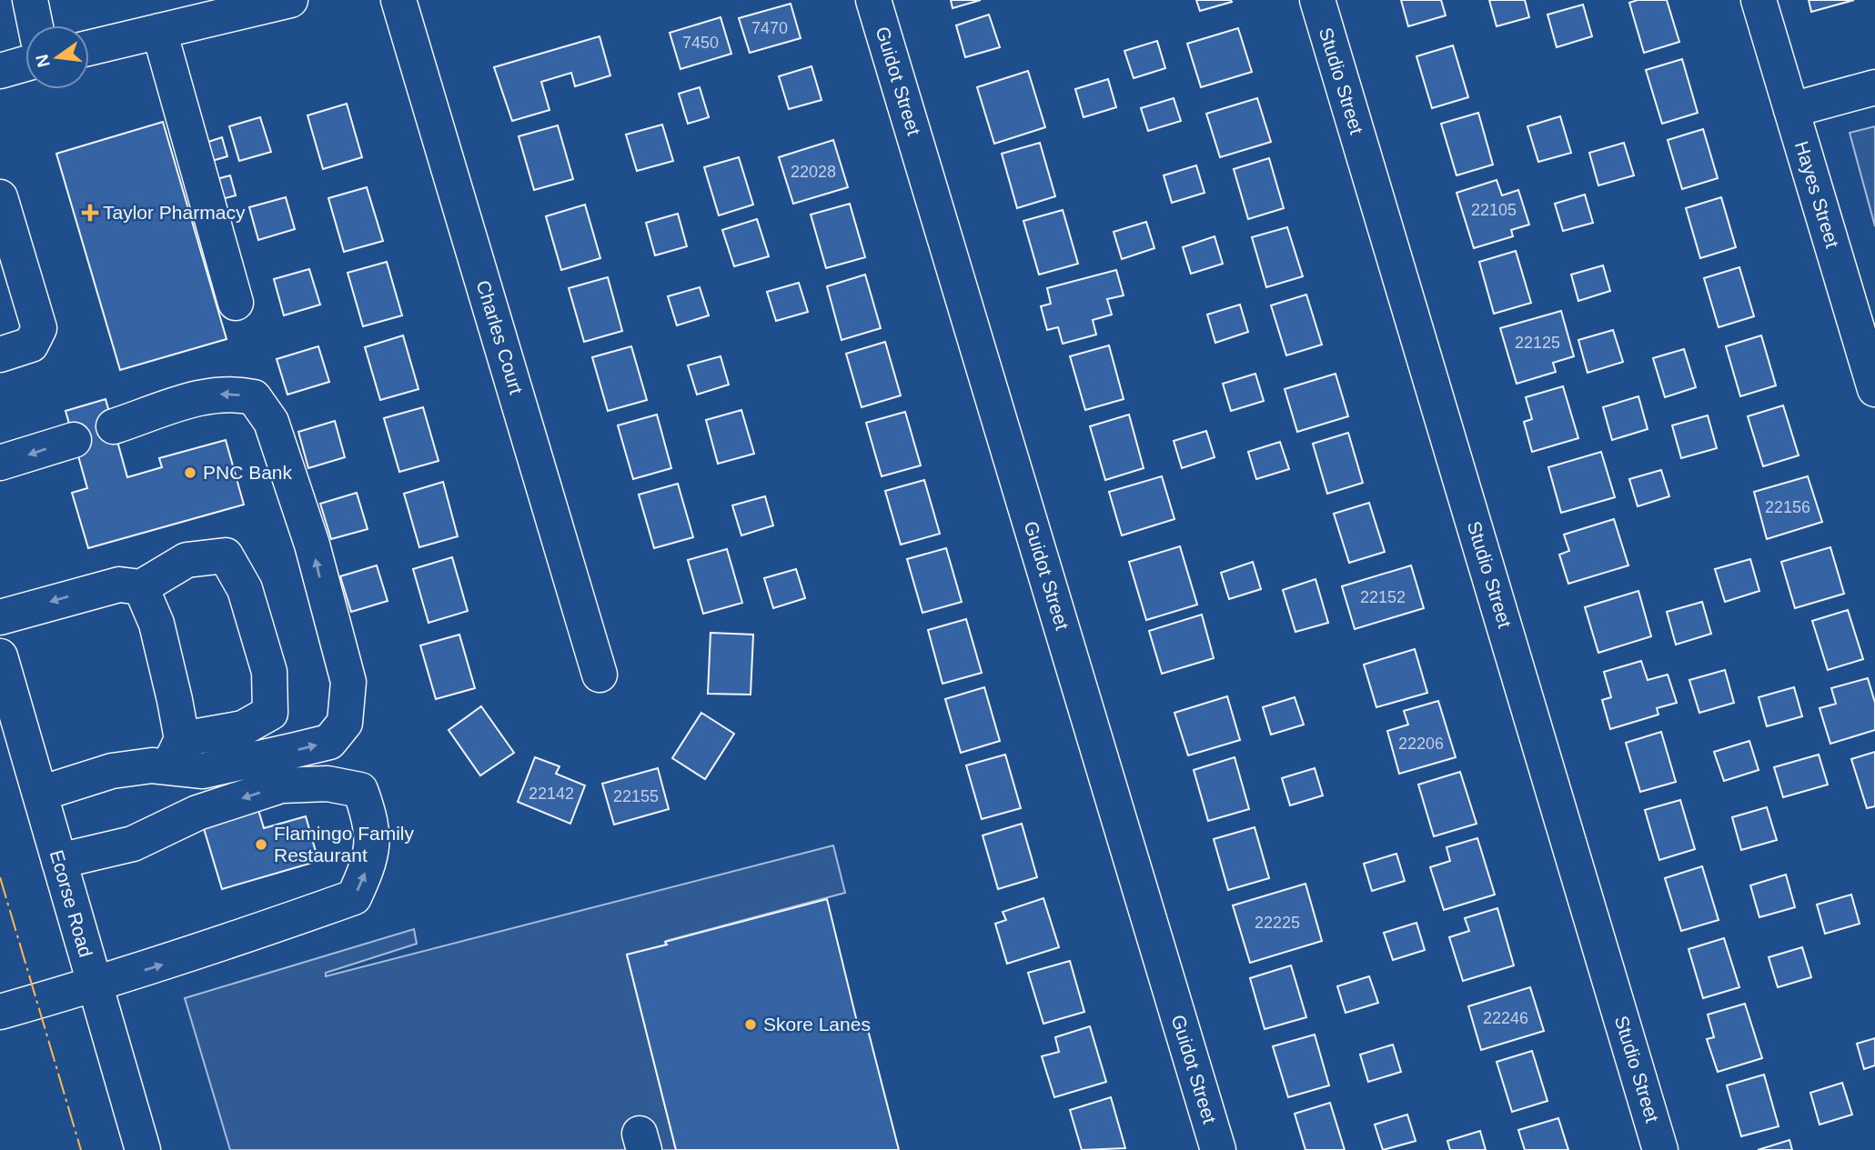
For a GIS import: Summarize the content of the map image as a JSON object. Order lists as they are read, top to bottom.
{
  "streets": {
    "street": [
      "Guidot Street",
      "Studio Street",
      "Hayes Street",
      "Charles Court",
      "Ecorse Road"
    ]
  },
  "places": {
    "health": ["Taylor Pharmacy"],
    "other": ["PNC Bank", "Flamingo Family Restaurant", "Skore Lanes"]
  },
  "house_numbers": [
    "7470",
    "7450",
    "22028",
    "22105",
    "22125",
    "22156",
    "22152",
    "22206",
    "22142",
    "22155",
    "22225",
    "22246"
  ],
  "north": "left"
}
